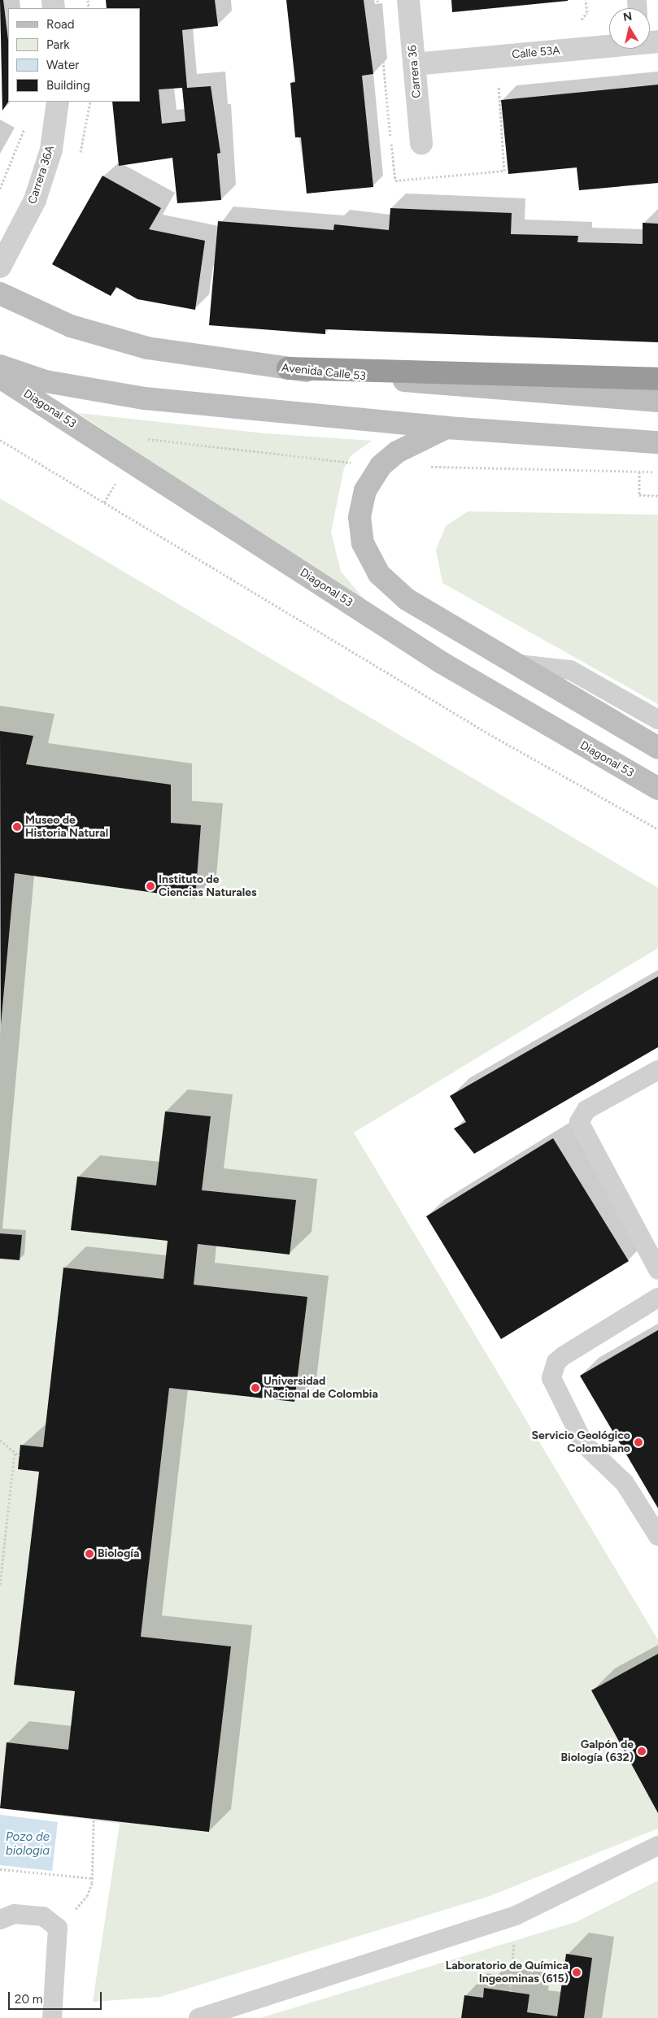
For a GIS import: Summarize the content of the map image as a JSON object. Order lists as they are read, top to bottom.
{
  "streets": {
    "main road": ["Avenida Calle 53", "Diagonal 53"],
    "street": ["Calle 53A", "Carrera 36", "Carrera 36A"]
  },
  "crossings": [
    ["Calle 53A", "Carrera 36"]
  ],
  "water": ["Pozo de biologia"],
  "places": [
    "Museo de Historia Natural",
    "Instituto de Ciencias Naturales",
    "Universidad Nacional de Colombia",
    "Servicio Geológico Colombiano",
    "Biología",
    "Galpón de Biología (632)",
    "Laboratorio de Química Ingeominas (615)"
  ],
  "legend": [
    "Road",
    "Park",
    "Water",
    "Building"
  ],
  "scale_bar": "20 m",
  "north": "top"
}
